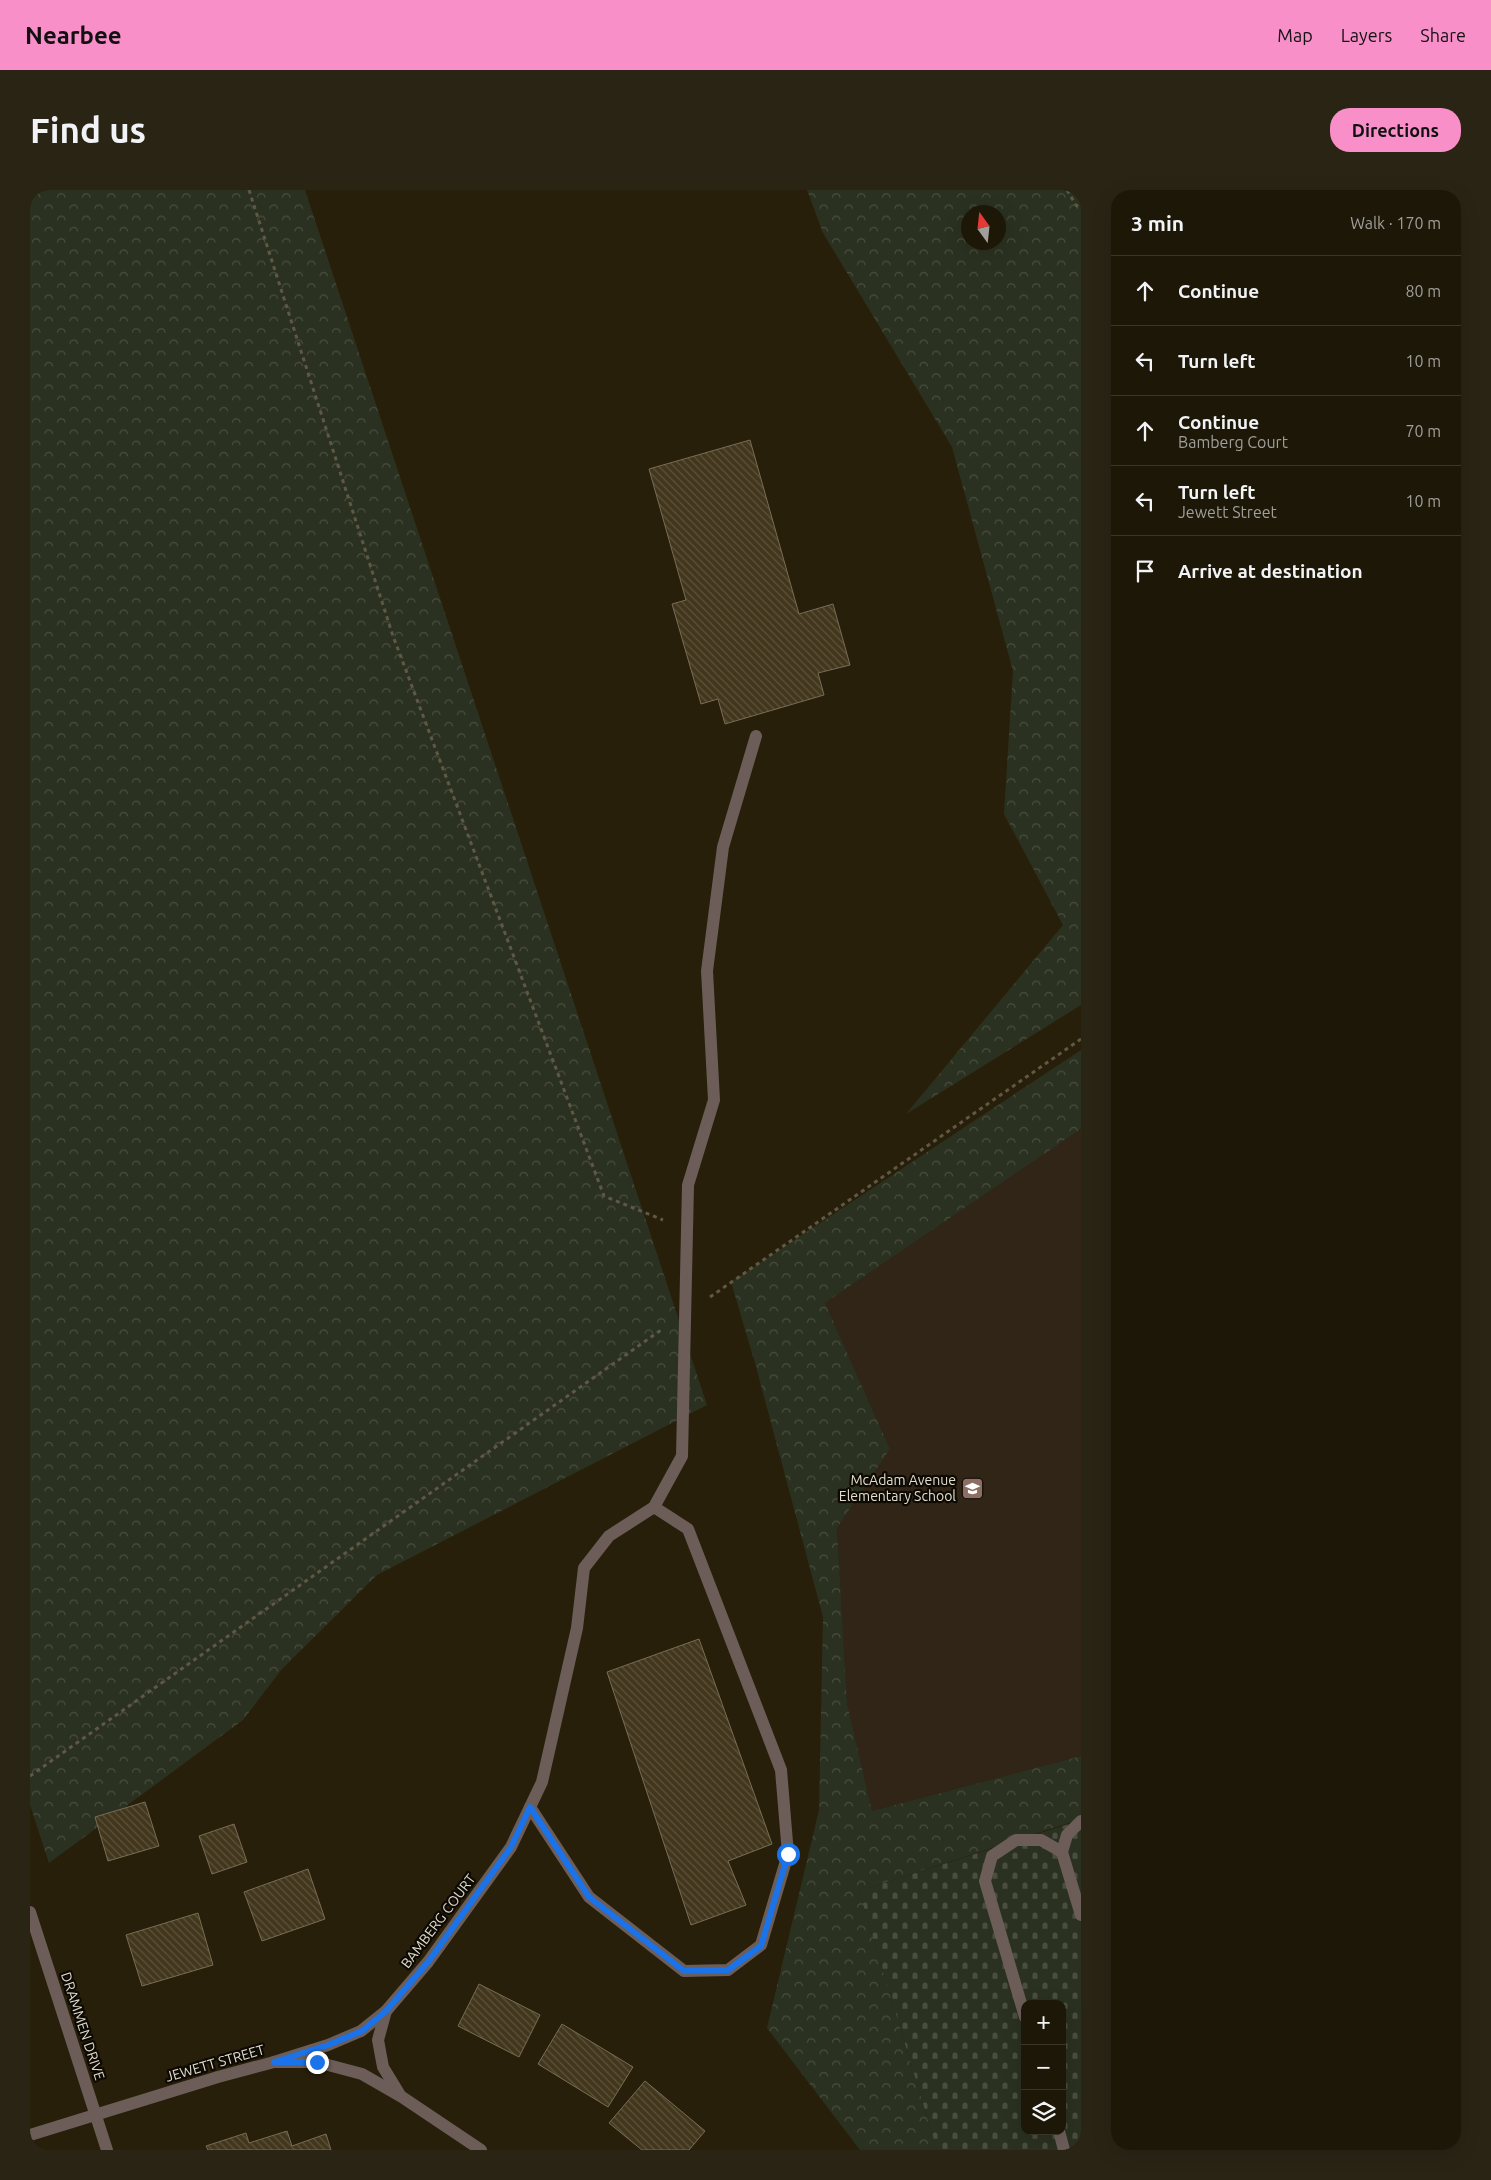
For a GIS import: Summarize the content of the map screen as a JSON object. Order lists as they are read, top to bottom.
{
  "streets": {
    "street": ["BAMBERG COURT", "DRAMMEN DRIVE", "JEWETT STREET"]
  },
  "crossings": [
    ["BAMBERG COURT", "JEWETT STREET"],
    ["DRAMMEN DRIVE", "JEWETT STREET"]
  ],
  "places": {
    "school or university": ["McAdam Avenue Elementary School"]
  },
  "north": "top",
  "page": {
    "header": "Nearbee",
    "nav": ["Map", "Layers", "Share"],
    "buttons": "Directions",
    "title": "Find us",
    "heading": ["3 min", "Walk · 170 m"],
    "list": [
      ["Continue", "80 m"],
      ["Turn left", "10 m"],
      ["Continue", "Bamberg Court", "70 m"],
      ["Turn left", "Jewett Street", "10 m"],
      "Arrive at destination"
    ],
    "map_buttons": ["+", "−"]
  }
}
